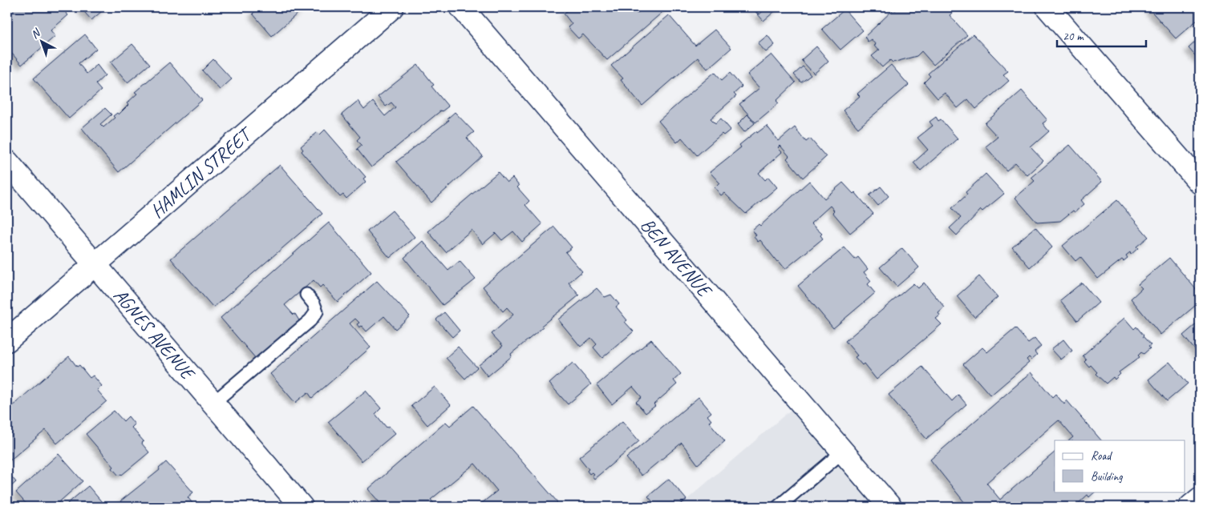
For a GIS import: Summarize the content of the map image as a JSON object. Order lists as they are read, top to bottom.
{
  "streets": {
    "street": ["HAMLIN STREET", "BEN AVENUE", "AGNES AVENUE"]
  },
  "crossings": [
    ["HAMLIN STREET", "AGNES AVENUE"]
  ],
  "legend": ["Road", "Building"],
  "scale_bar": "20 m",
  "north": "top left"
}
